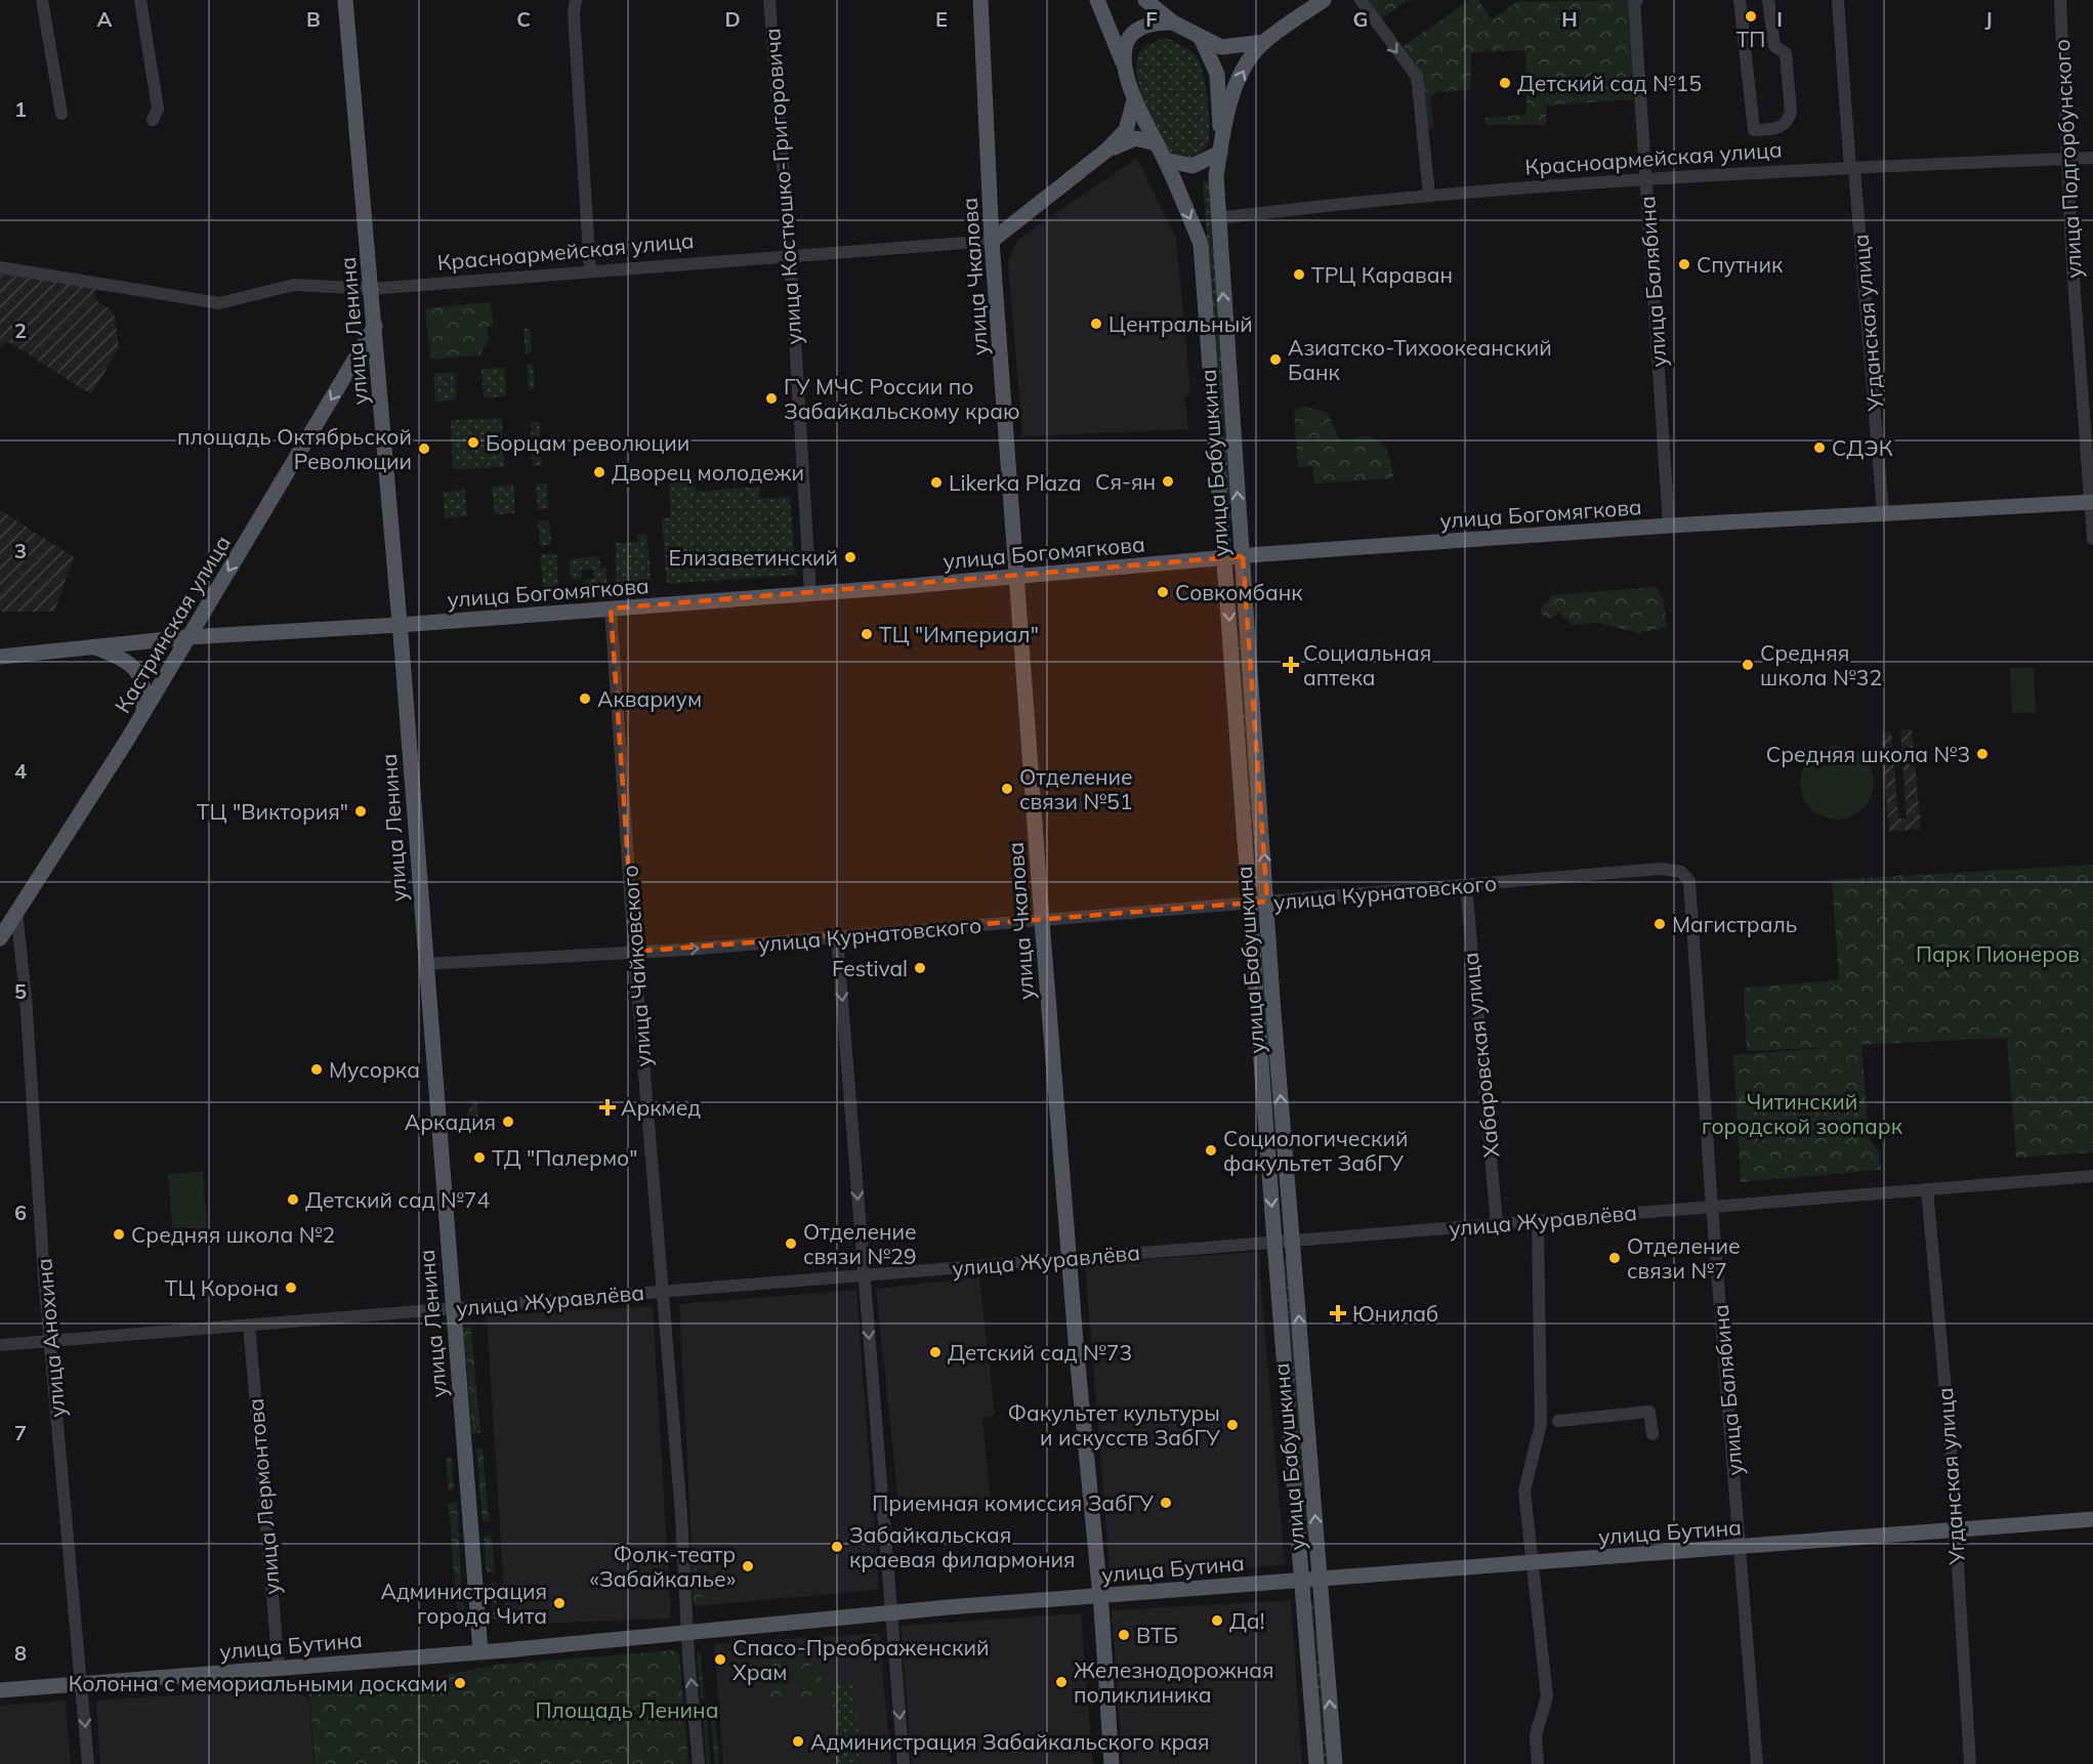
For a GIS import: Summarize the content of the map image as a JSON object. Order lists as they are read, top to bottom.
{
  "streets": {
    "main road": [
      "улица Чкалова",
      "улица Ленина",
      "улица Бабушкина",
      "улица Богомягкова",
      "Кастринская улица",
      "улица Бутина"
    ],
    "street": [
      "Красноармейская улица",
      "улица Подгорбунского",
      "улица Костюшко-Григоровича",
      "улица Балябина",
      "Угданская улица",
      "улица Курнатовского",
      "улица Чайковского",
      "Хабаровская улица",
      "улица Журавлёва",
      "улица Анохина",
      "улица Лермонтова"
    ]
  },
  "crossings": [
    ["Красноармейская улица", "улица Подгорбунского"],
    ["Красноармейская улица", "улица Костюшко-Григоровича"],
    ["Красноармейская улица", "улица Чкалова"],
    ["Красноармейская улица", "улица Балябина"],
    ["Красноармейская улица", "Угданская улица"],
    ["Красноармейская улица", "улица Ленина"],
    ["Красноармейская улица", "улица Бабушкина"],
    ["улица Подгорбунского", "улица Богомягкова"],
    ["улица Костюшко-Григоровича", "улица Богомягкова"],
    ["улица Чкалова", "улица Богомягкова"],
    ["улица Чкалова", "улица Курнатовского"],
    ["улица Чкалова", "улица Журавлёва"],
    ["улица Чкалова", "улица Бутина"],
    ["улица Балябина", "улица Богомягкова"],
    ["улица Балябина", "улица Курнатовского"],
    ["улица Балябина", "улица Журавлёва"],
    ["улица Балябина", "улица Бутина"],
    ["Угданская улица", "улица Богомягкова"],
    ["Угданская улица", "улица Журавлёва"],
    ["Угданская улица", "улица Бутина"],
    ["улица Ленина", "улица Богомягкова"],
    ["улица Ленина", "Кастринская улица"],
    ["улица Ленина", "улица Курнатовского"],
    ["улица Ленина", "улица Журавлёва"],
    ["улица Ленина", "улица Бутина"],
    ["улица Бабушкина", "улица Богомягкова"],
    ["улица Бабушкина", "улица Курнатовского"],
    ["улица Бабушкина", "улица Журавлёва"],
    ["улица Бабушкина", "улица Бутина"],
    ["улица Богомягкова", "Кастринская улица"],
    ["улица Богомягкова", "улица Чайковского"],
    ["Кастринская улица", "улица Анохина"],
    ["улица Курнатовского", "улица Чайковского"],
    ["улица Курнатовского", "Хабаровская улица"],
    ["улица Чайковского", "улица Журавлёва"],
    ["улица Чайковского", "улица Бутина"],
    ["Хабаровская улица", "улица Журавлёва"],
    ["улица Журавлёва", "улица Анохина"],
    ["улица Журавлёва", "улица Лермонтова"],
    ["улица Анохина", "улица Бутина"],
    ["улица Лермонтова", "улица Бутина"]
  ],
  "one_way": ["Кастринская улица"],
  "parks": ["Парк Пионеров", "Читинский городской зоопарк", "Площадь Ленина"],
  "places": {
    "other": [
      "ТП",
      "Детский сад №15",
      "Спутник",
      "ТРЦ Караван",
      "Центральный",
      "Азиатско-Тихоокеанский Банк",
      "ГУ МЧС России по Забайкальскому краю",
      "Борцам революции",
      "СДЭК",
      "площадь Октябрьской Революции",
      "Дворец молодежи",
      "Ся-ян",
      "Likerka Plaza",
      "Елизаветинский",
      "Совкомбанк",
      "ТЦ \"Империал\"",
      "Средняя школа №32",
      "Аквариум",
      "Средняя школа №3",
      "Отделение связи №51",
      "ТЦ \"Виктория\"",
      "Магистраль",
      "Festival",
      "Мусорка",
      "Аркадия",
      "Социологический факультет ЗабГУ",
      "ТД \"Палермо\"",
      "Детский сад №74",
      "Средняя школа №2",
      "Отделение связи №29",
      "Отделение связи №7",
      "ТЦ Корона",
      "Детский сад №73",
      "Факультет культуры и искусств ЗабГУ",
      "Приемная комиссия ЗабГУ",
      "Забайкальская краевая филармония",
      "Фолк-театр «Забайкалье»",
      "Администрация города Чита",
      "Да!",
      "ВТБ",
      "Спасо-Преображенский Храм",
      "Железнодорожная поликлиника",
      "Колонна с мемориальными досками",
      "Администрация Забайкальского края"
    ],
    "health": ["Социальная аптека", "Аркмед", "Юнилаб"]
  },
  "grid": {
    "columns": [
      "A",
      "B",
      "C",
      "D",
      "E",
      "F",
      "G",
      "H",
      "I",
      "J"
    ],
    "rows": [
      "1",
      "2",
      "3",
      "4",
      "5",
      "6",
      "7",
      "8"
    ]
  }
}
